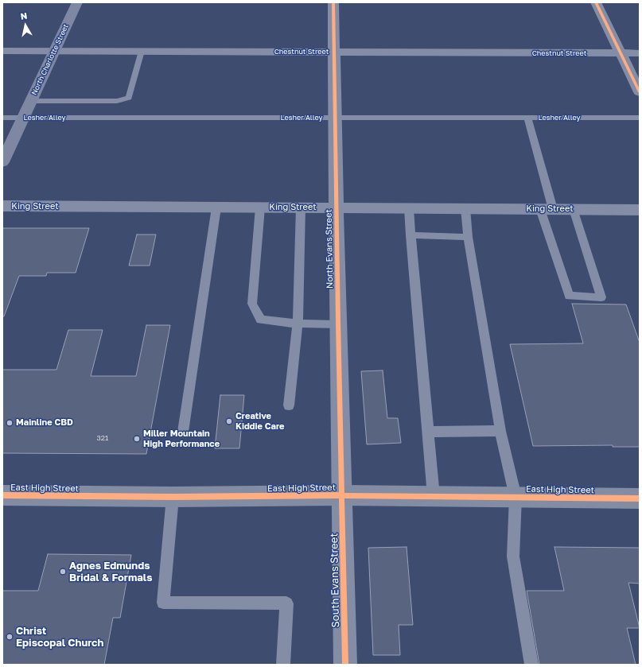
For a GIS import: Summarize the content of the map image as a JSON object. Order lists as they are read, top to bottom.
{
  "streets": {
    "main road": ["North Charlotte Street", "East High Street"],
    "street": [
      "Chestnut Street",
      "King Street",
      "North Evans Street",
      "South Evans Street"
    ],
    "lane": ["Lesher Alley"]
  },
  "crossings": [
    ["Chestnut Street", "North Charlotte Street"],
    ["Chestnut Street", "North Evans Street"],
    ["North Charlotte Street", "Lesher Alley"],
    ["Lesher Alley", "North Evans Street"],
    ["King Street", "North Evans Street"],
    ["North Evans Street", "East High Street"],
    ["North Evans Street", "South Evans Street"],
    ["East High Street", "South Evans Street"]
  ],
  "places": [
    "Creative Kiddie Care",
    "Mainline CBD",
    "Miller Mountain High Performance",
    "Agnes Edmunds Bridal & Formals",
    "Christ Episcopal Church"
  ],
  "house_numbers": ["321"],
  "north": "top"
}
